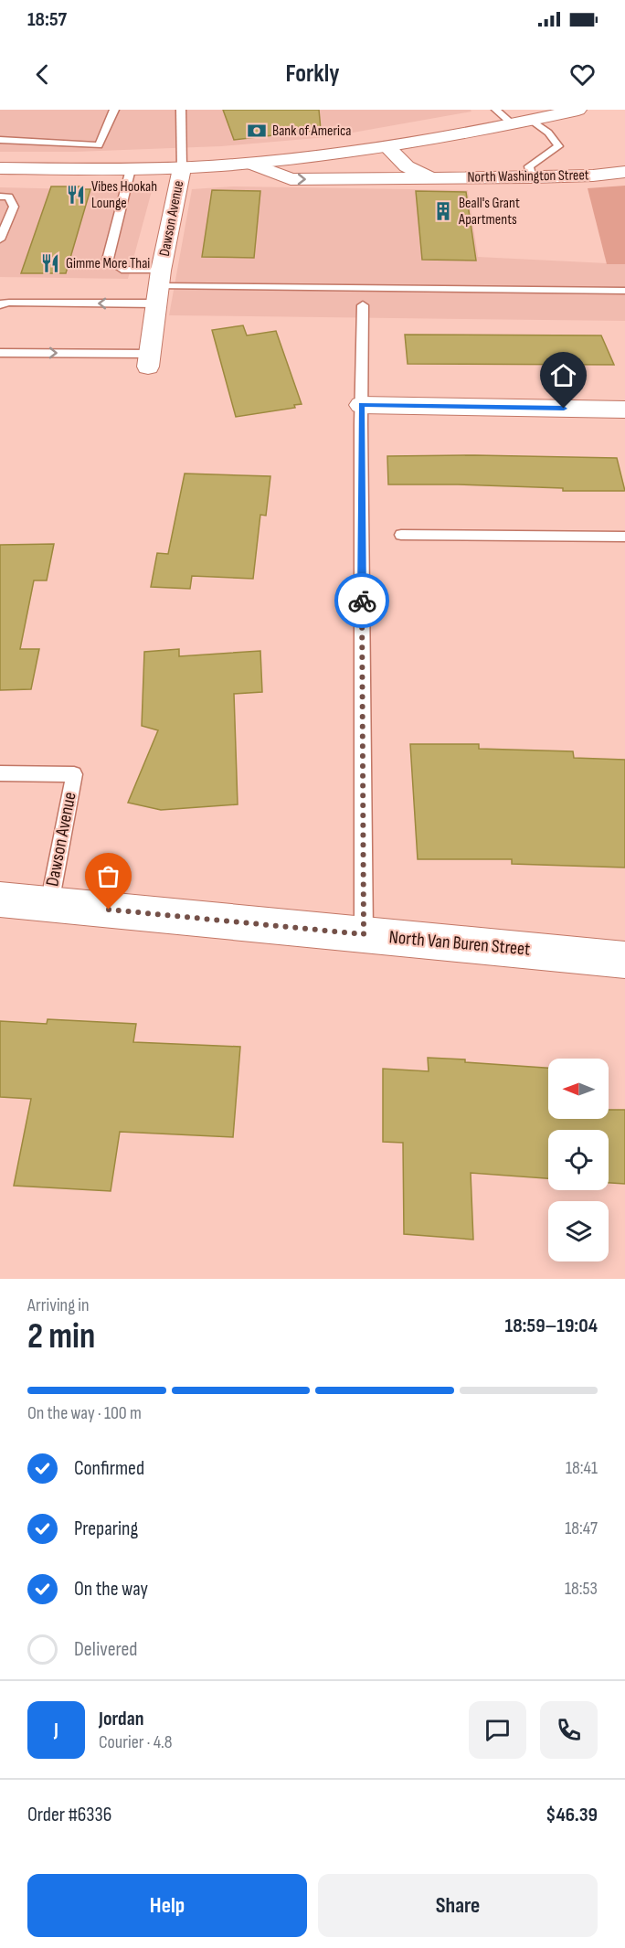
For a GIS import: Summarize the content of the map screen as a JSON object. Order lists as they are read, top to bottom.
{
  "streets": {
    "street": ["North Washington Street", "Dawson Avenue", "North Van Buren Street"]
  },
  "crossings": [
    ["North Washington Street", "Dawson Avenue"],
    ["Dawson Avenue", "North Van Buren Street"]
  ],
  "places": {
    "bank": ["Bank of America"],
    "restaurant": ["Vibes Hookah Lounge", "Gimme More Thai"],
    "building": ["Beall's Grant Apartments"]
  },
  "north": "left",
  "page": {
    "status": "18:57",
    "header": "Forkly",
    "heading": ["2 min", "Arriving in", "18:59–19:04"],
    "panel": [
      "Jordan",
      "Courier · 4.8",
      "Order #6336",
      "$46.39"
    ],
    "bar": "On the way · 100 m",
    "list": [
      ["Confirmed", "18:41"],
      ["Preparing", "18:47"],
      ["On the way", "18:53"],
      "Delivered"
    ],
    "round": "J",
    "buttons": ["Help", "Share"]
  }
}
